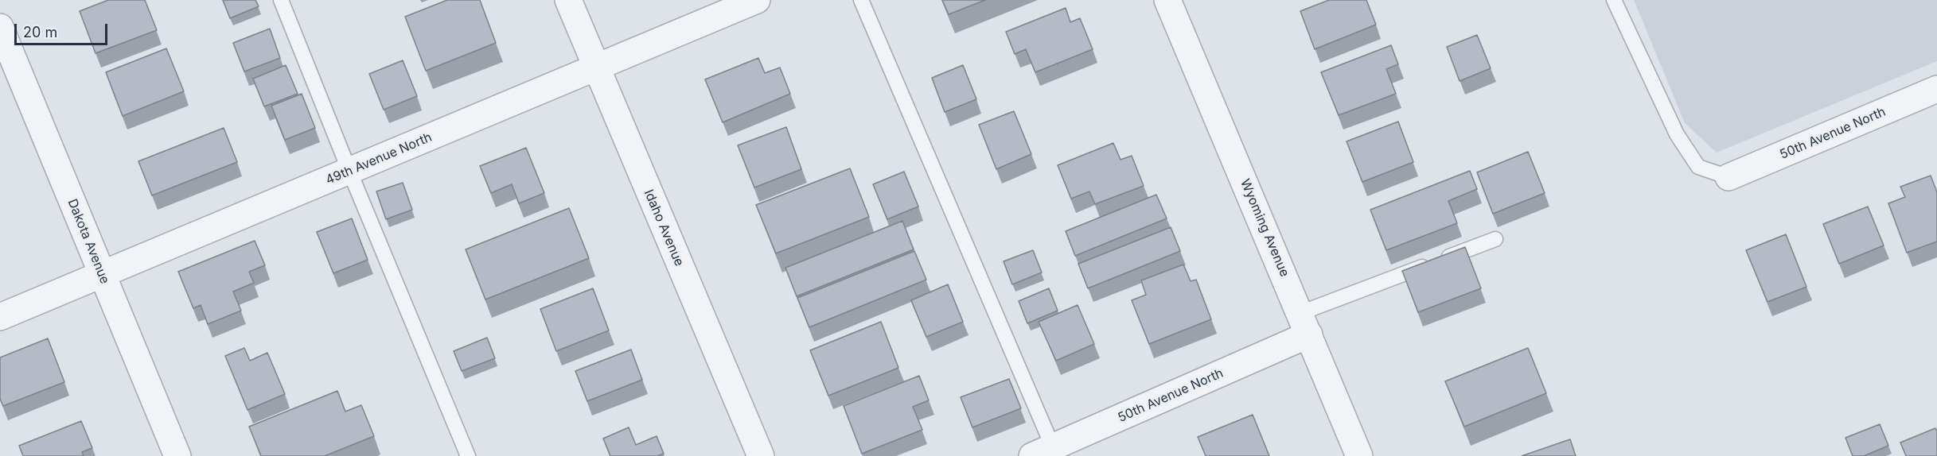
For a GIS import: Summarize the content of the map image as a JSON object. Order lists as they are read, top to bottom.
{
  "streets": {
    "street": [
      "50th Avenue North",
      "49th Avenue North",
      "Idaho Avenue",
      "Wyoming Avenue",
      "Dakota Avenue"
    ]
  },
  "crossings": [
    ["50th Avenue North", "Wyoming Avenue"],
    ["49th Avenue North", "Idaho Avenue"],
    ["49th Avenue North", "Dakota Avenue"]
  ],
  "scale_bar": "20 m"
}
